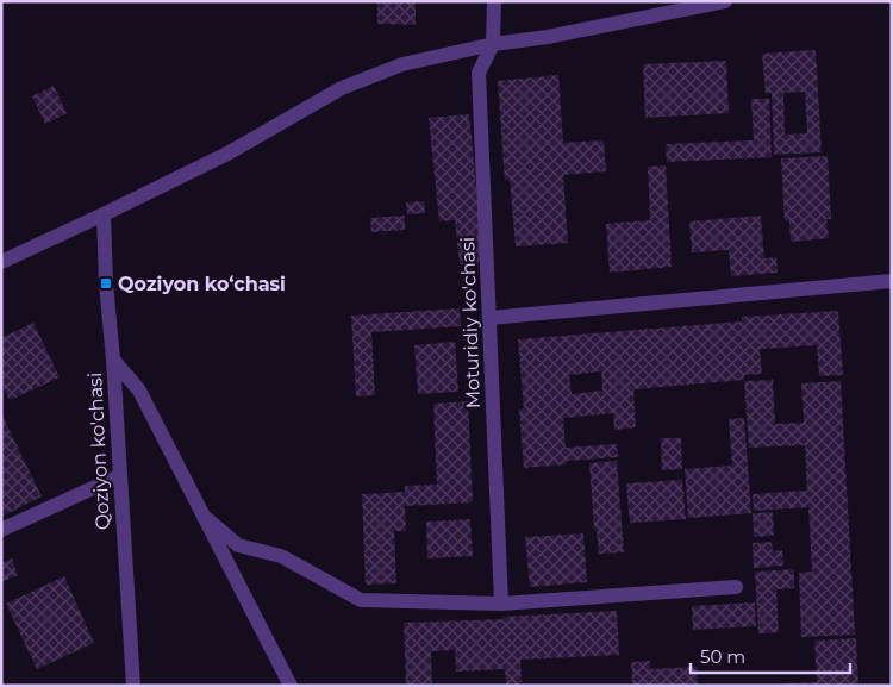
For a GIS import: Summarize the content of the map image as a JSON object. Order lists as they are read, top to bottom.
{
  "streets": {
    "street": ["Moturidiy ko'chasi", "Qoziyon ko'chasi"]
  },
  "places": {
    "transit": ["Qoziyon koʻchasi"]
  },
  "scale_bar": "50 m"
}
